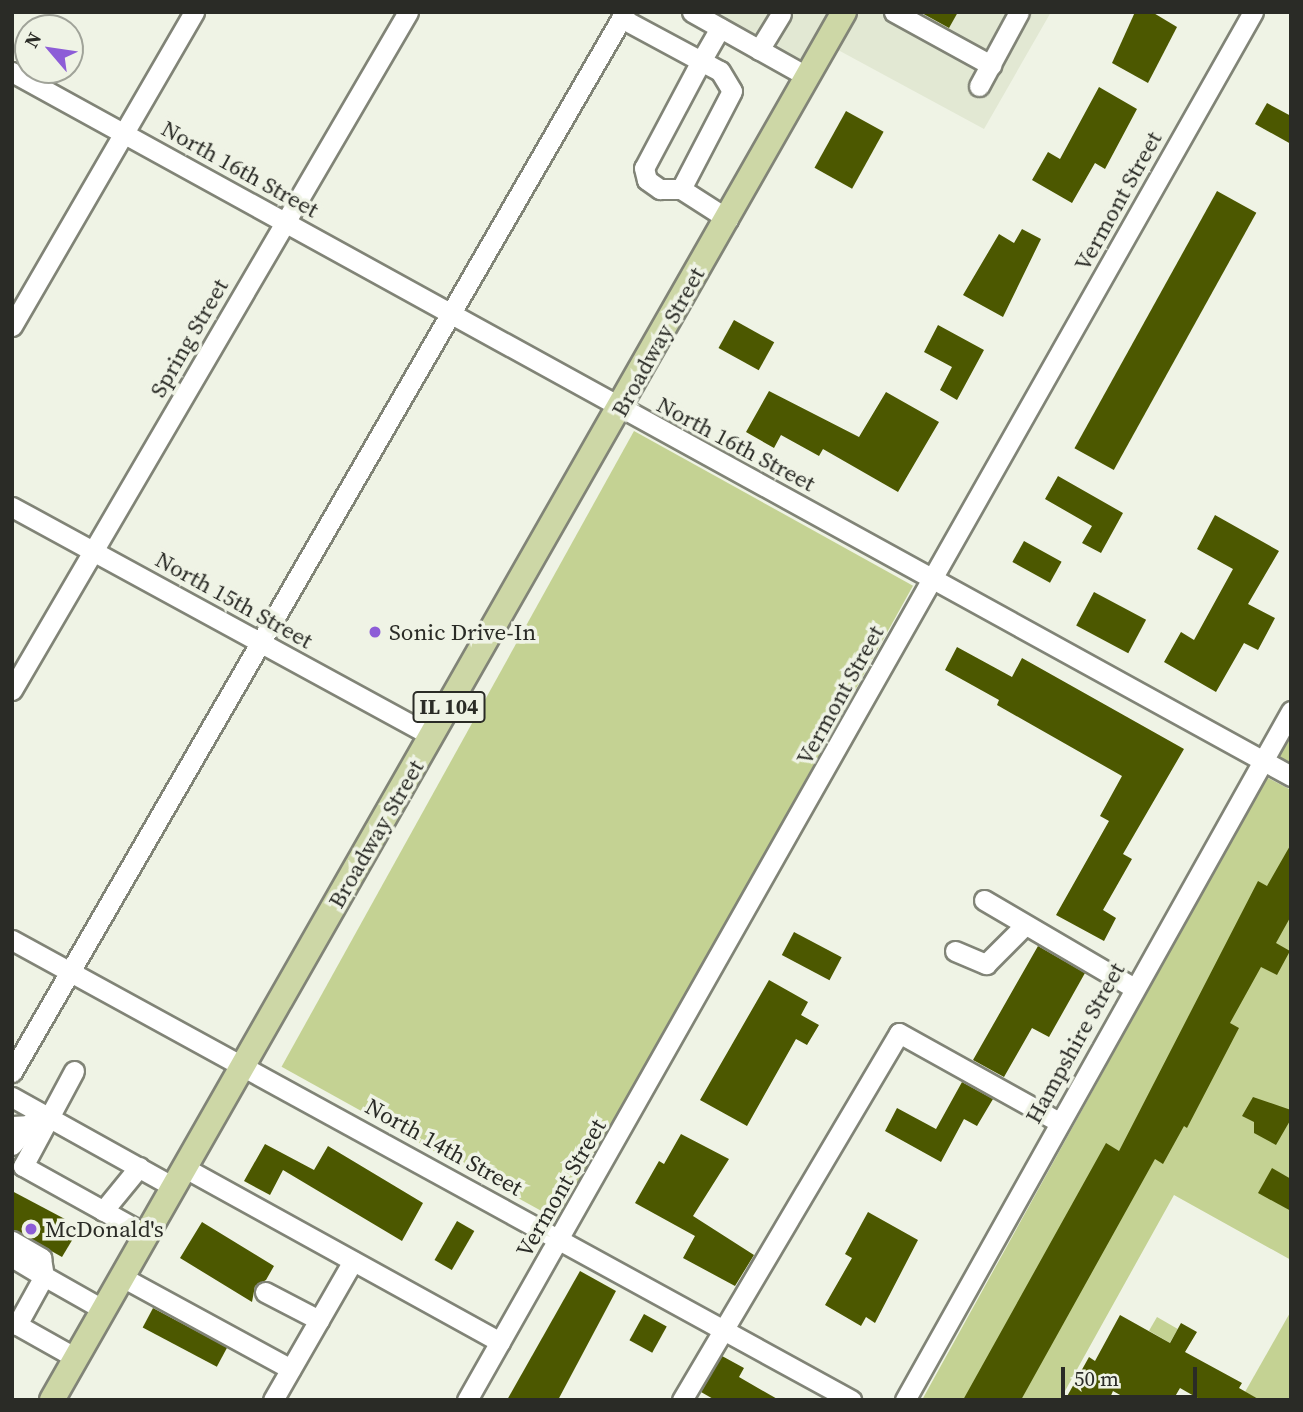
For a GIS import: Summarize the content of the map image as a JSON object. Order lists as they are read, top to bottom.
{
  "streets": {
    "main road": ["Broadway Street", "IL 104"],
    "street": [
      "North 16th Street",
      "Vermont Street",
      "Spring Street",
      "North 15th Street",
      "Hampshire Street",
      "North 14th Street"
    ]
  },
  "crossings": [
    ["North 16th Street", "Vermont Street"],
    ["North 16th Street", "Spring Street"],
    ["North 16th Street", "Broadway Street"],
    ["North 16th Street", "Hampshire Street"],
    ["Vermont Street", "North 14th Street"],
    ["Spring Street", "North 15th Street"],
    ["Broadway Street", "North 15th Street"],
    ["Broadway Street", "North 14th Street"]
  ],
  "places": ["Sonic Drive-In", "McDonald's"],
  "scale_bar": "50 m",
  "north": "top left"
}
